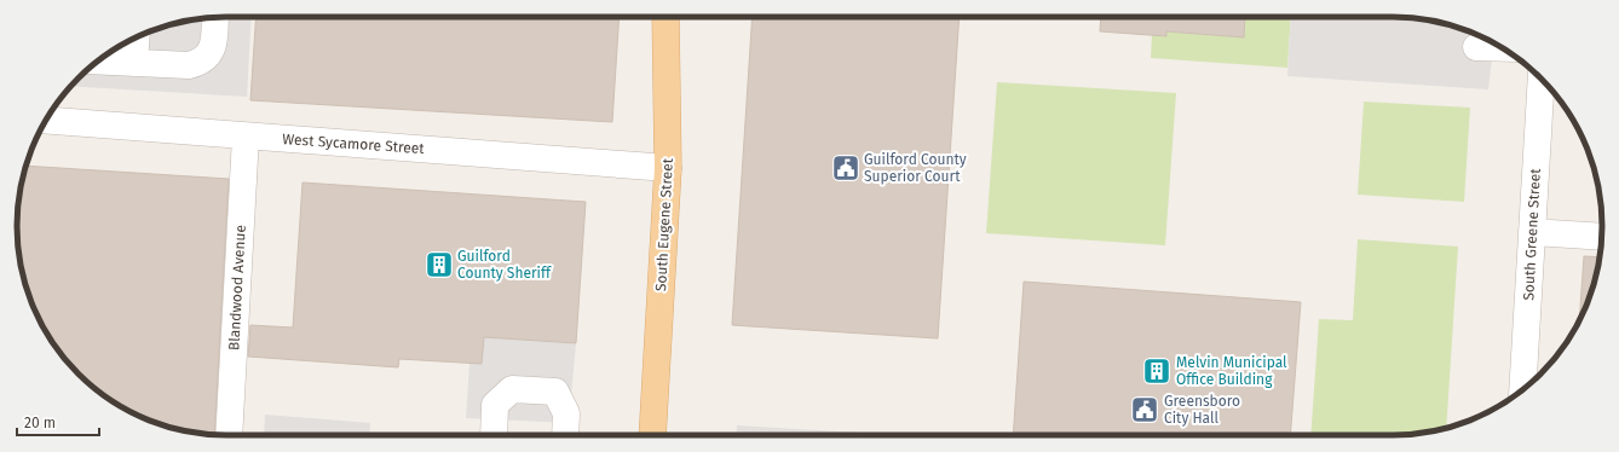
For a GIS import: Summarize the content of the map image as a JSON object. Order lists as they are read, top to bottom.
{
  "streets": {
    "main road": ["South Eugene Street"],
    "street": ["West Sycamore Street", "South Greene Street", "Blandwood Avenue"]
  },
  "crossings": [
    ["West Sycamore Street", "South Eugene Street"],
    ["West Sycamore Street", "Blandwood Avenue"]
  ],
  "places": {
    "public building": ["Guilford County Superior Court", "Greensboro City Hall"],
    "building": ["Guilford County Sheriff", "Melvin Municipal Office Building"]
  },
  "scale_bar": "20 m"
}
